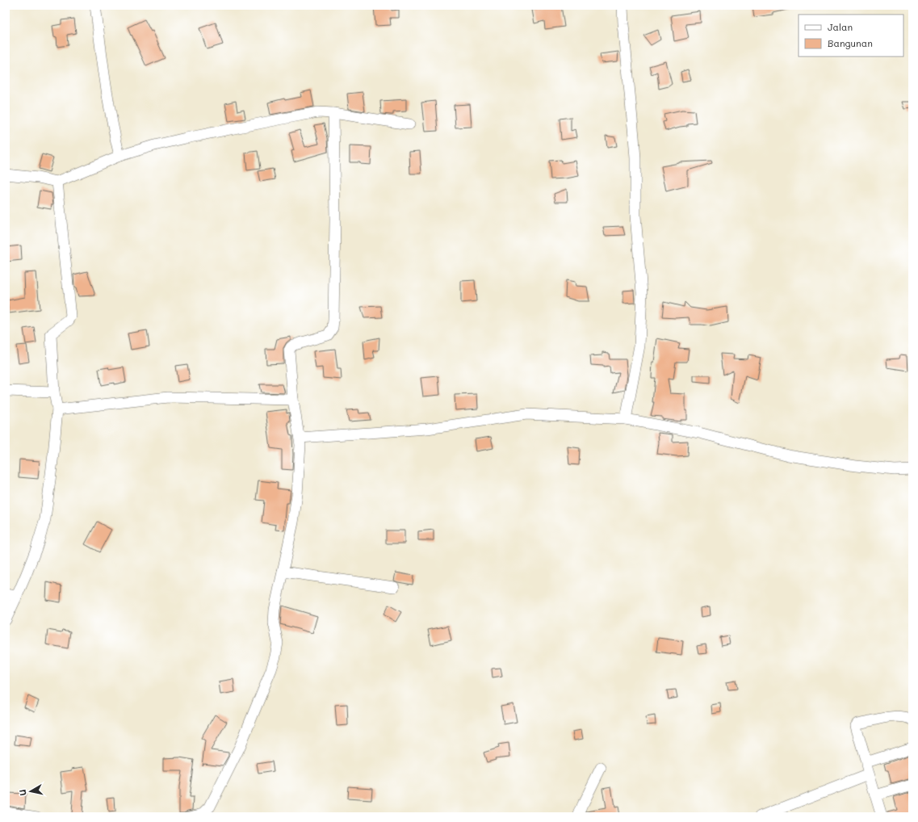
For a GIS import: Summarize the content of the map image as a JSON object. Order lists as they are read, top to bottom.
{
  "legend": ["Jalan", "Bangunan"],
  "north": "left"
}
